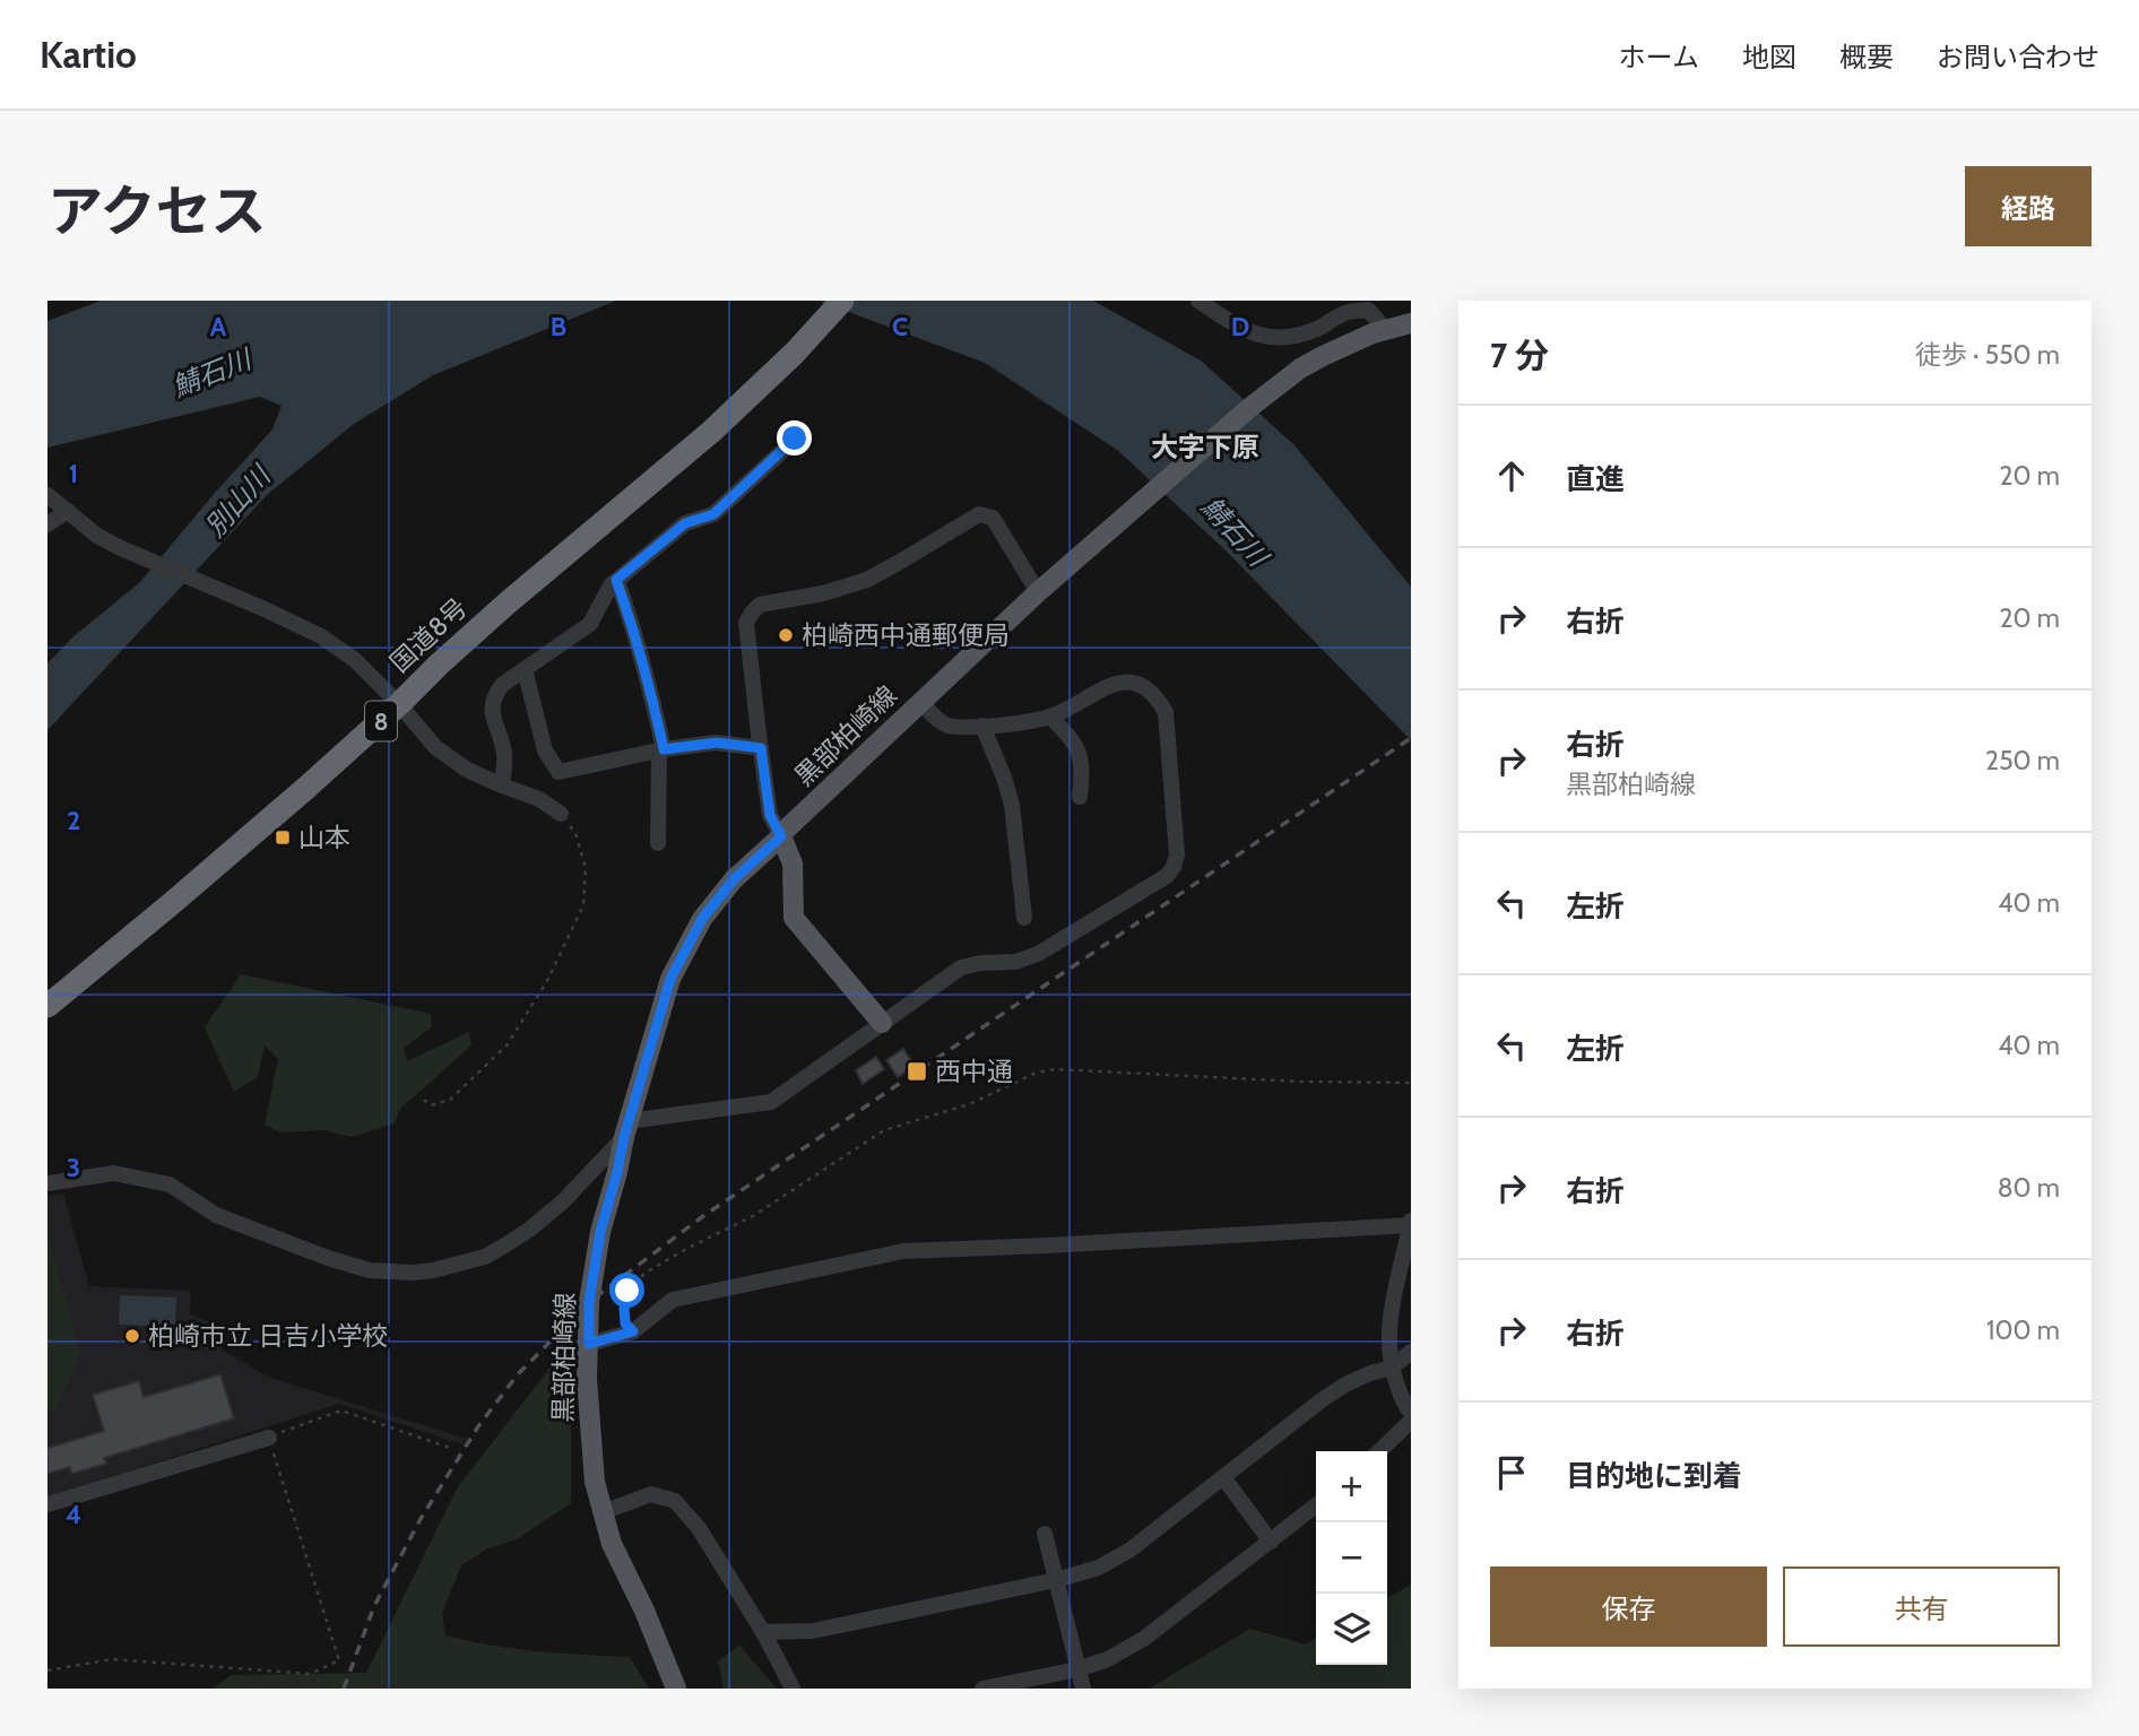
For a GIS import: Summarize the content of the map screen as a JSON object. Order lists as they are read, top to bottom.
{
  "streets": {
    "highway": ["国道8号", "8"],
    "main road": ["黒部柏崎線"]
  },
  "districts": ["大字下原"],
  "water": ["鯖石川", "別山川"],
  "places": {
    "other": ["柏崎西中通郵便局", "柏崎市立 日吉小学校"],
    "transit": ["山本", "西中通"]
  },
  "page": {
    "header": "Kartio",
    "nav": [
      "ホーム",
      "地図",
      "概要",
      "お問い合わせ"
    ],
    "title": "アクセス",
    "buttons": [
      "経路",
      ["保存", "共有"]
    ],
    "heading": ["7 分", "徒歩 · 550 m"],
    "list": [
      ["直進", "20 m"],
      ["右折", "20 m"],
      ["右折", "黒部柏崎線", "250 m"],
      ["左折", "40 m"],
      ["左折", "40 m"],
      ["右折", "80 m"],
      ["右折", "100 m"],
      "目的地に到着"
    ],
    "map_buttons": ["+", "−"]
  },
  "grid": {
    "columns": [
      "A",
      "B",
      "C",
      "D"
    ],
    "rows": [
      "1",
      "2",
      "3",
      "4"
    ]
  }
}
